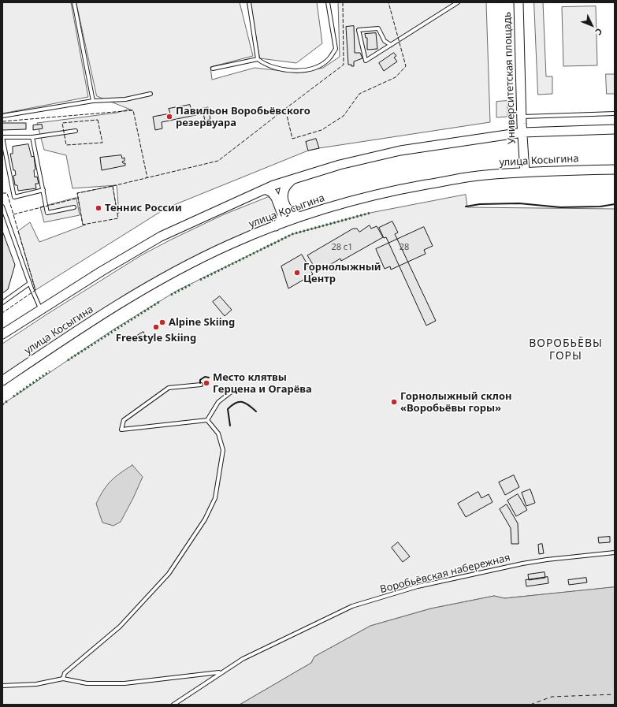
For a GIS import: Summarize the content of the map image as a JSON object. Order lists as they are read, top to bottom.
{
  "streets": {
    "main road": ["Университетская площадь", "улица Косыгина"],
    "lane": ["Воробьёвская набережная"]
  },
  "crossings": [
    ["Университетская площадь", "улица Косыгина"]
  ],
  "districts": ["ВОРОБЬЁВЫ ГОРЫ"],
  "places": [
    "Павильон Воробьёвского резервуара",
    "Теннис России",
    "Горнолыжный Центр",
    "Alpine Skiing",
    "Freestyle Skiing",
    "Место клятвы Герцена и Огарёва",
    "Горнолыжный склон «Воробьёвы горы»"
  ],
  "house_numbers": ["28 с1", "28"],
  "north": "bottom right"
}
